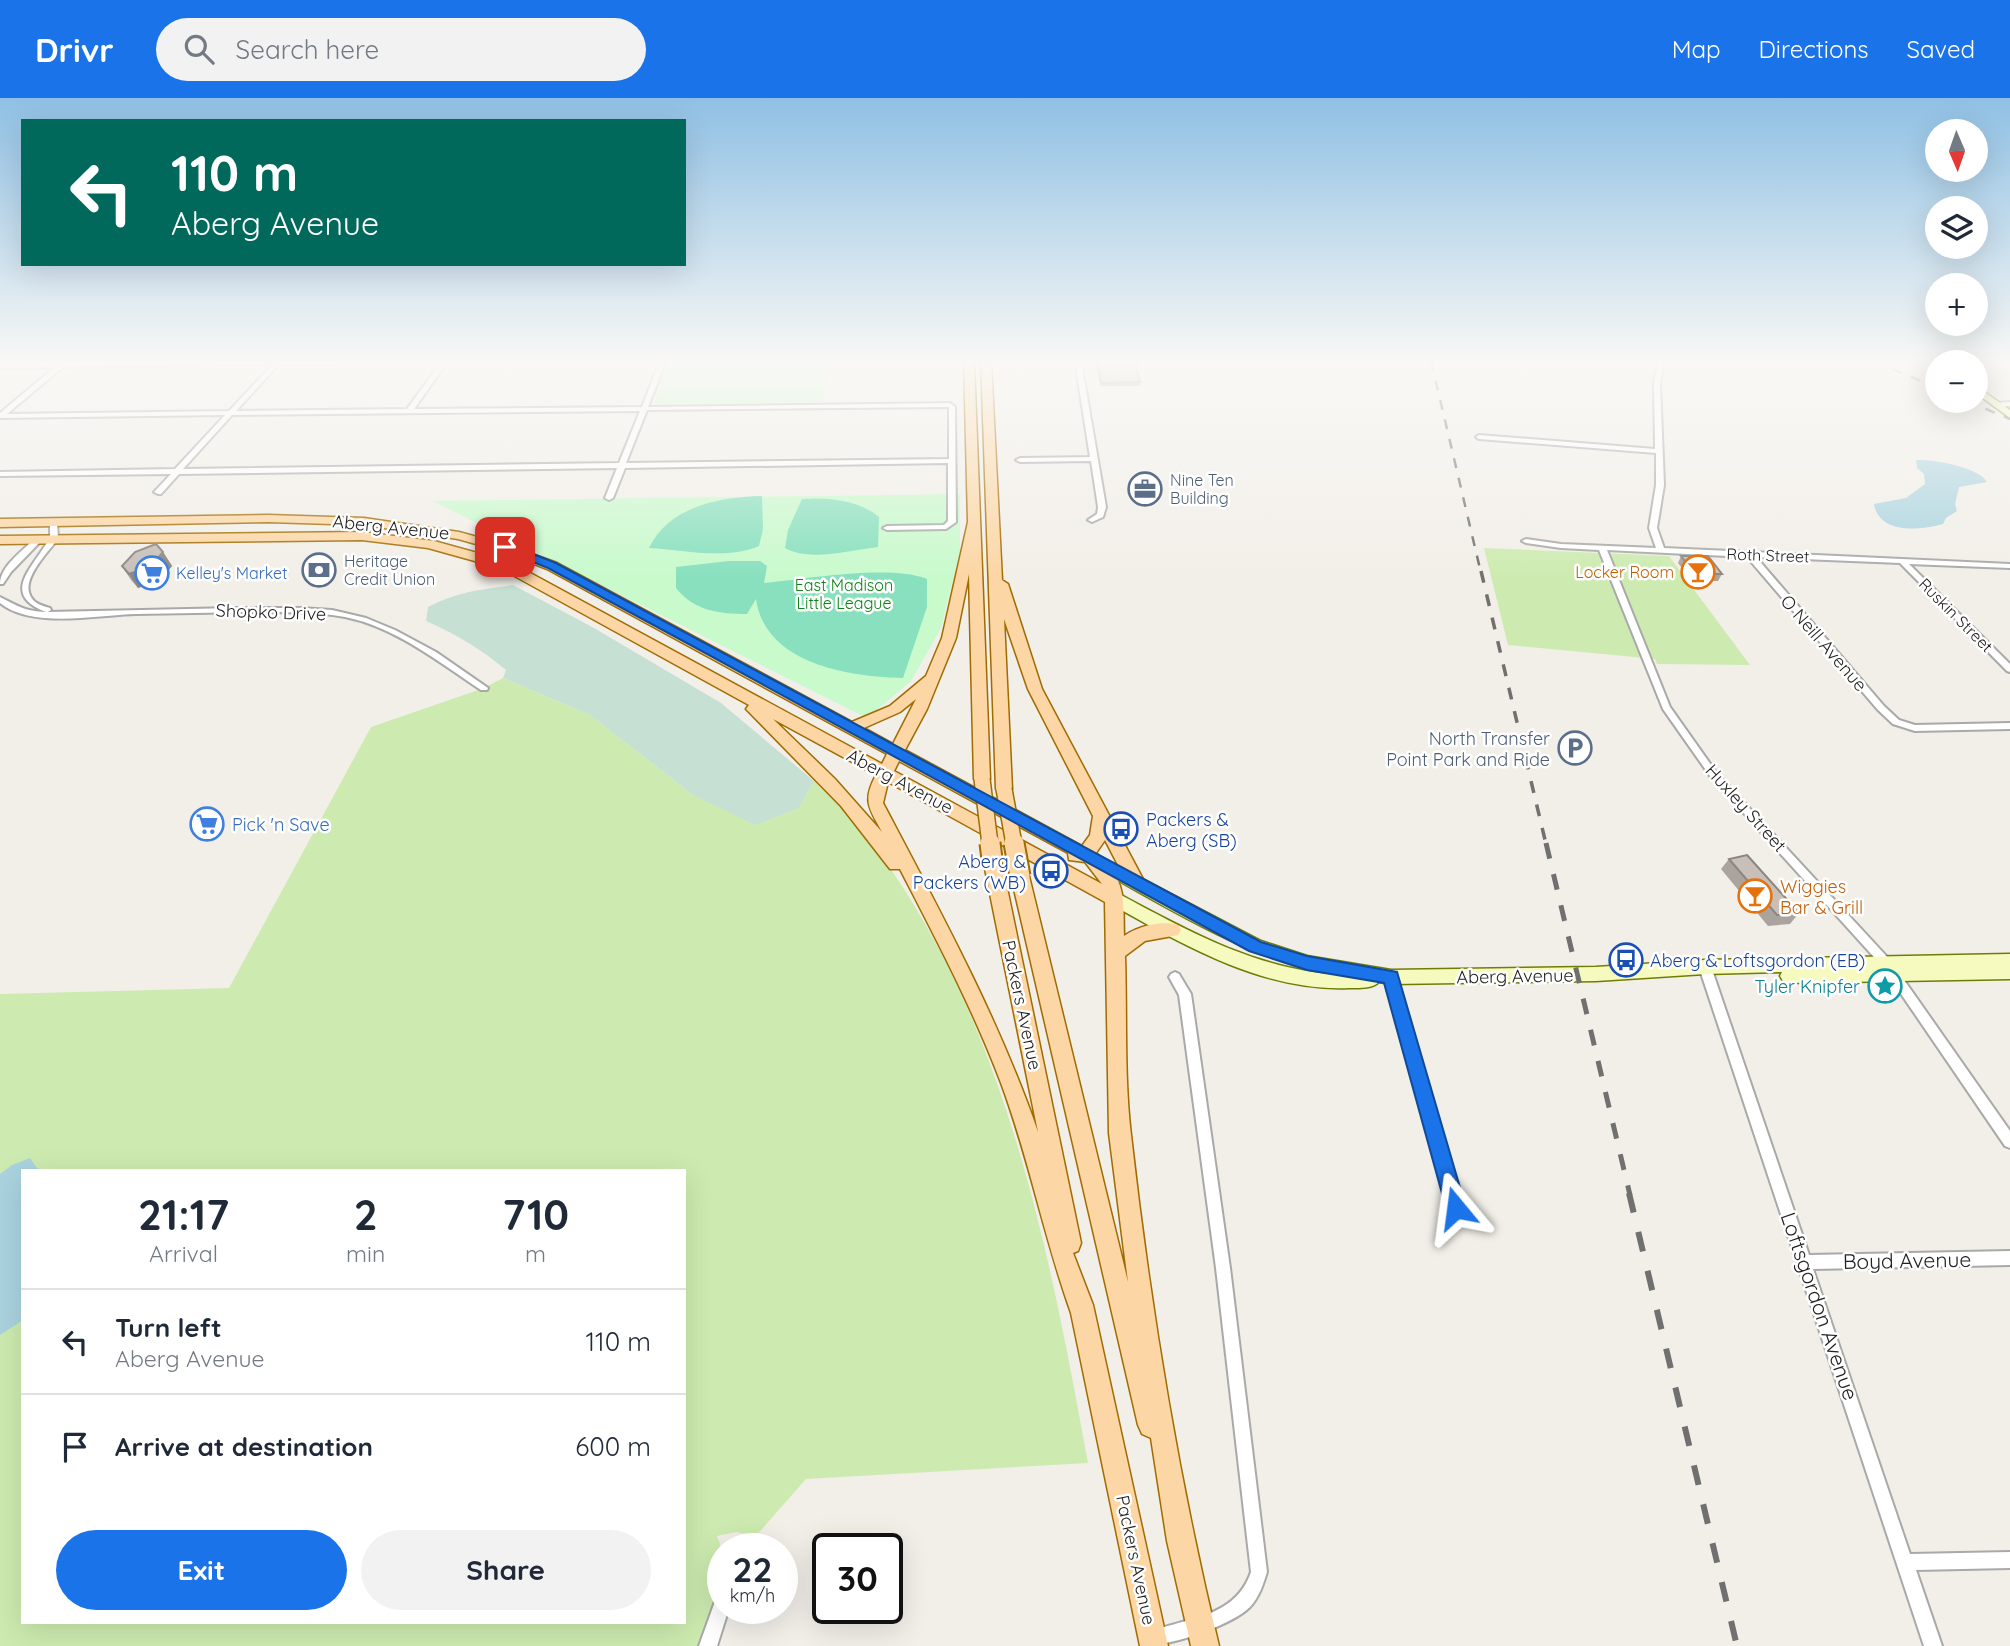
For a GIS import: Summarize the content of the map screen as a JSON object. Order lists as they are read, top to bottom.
{
  "streets": {
    "main road": ["Aberg Avenue", "Packers Avenue"],
    "street": [
      "Roth Street",
      "Shopko Drive",
      "Ruskin Street",
      "O Neill Avenue",
      "Huxley Street",
      "Boyd Avenue",
      "Loftsgordon Avenue"
    ]
  },
  "crossings": [
    ["Aberg Avenue", "Shopko Drive"],
    ["Aberg Avenue", "Huxley Street"],
    ["Aberg Avenue", "Loftsgordon Avenue"],
    ["Roth Street", "Ruskin Street"],
    ["Roth Street", "O Neill Avenue"],
    ["Roth Street", "Huxley Street"],
    ["Boyd Avenue", "Loftsgordon Avenue"]
  ],
  "parks": ["East Madison Little League"],
  "places": {
    "office": ["Nine Ten Building"],
    "bank": ["Heritage Credit Union"],
    "bar": ["Locker Room", "Wiggies Bar & Grill"],
    "supermarket": ["Kelley's Market", "Pick 'n Save"],
    "parking": ["North Transfer Point Park and Ride"],
    "bus stop": ["Packers & Aberg (SB)", "Aberg & Packers (WB)", "Aberg & Loftsgordon (EB)"],
    "place": ["Tyler Knipfer"]
  },
  "north": "bottom",
  "page": {
    "header": "Drivr",
    "search": "Search here",
    "nav": ["Map", "Directions", "Saved"],
    "map_buttons": ["+", "−"],
    "turn": ["110 m", "Aberg Avenue"],
    "eta": [
      "21:17",
      "Arrival",
      "2",
      "min",
      "710",
      "m"
    ],
    "list": [
      {
        "name": "Turn left",
        "note": "Aberg Avenue",
        "value": "110 m"
      },
      {
        "name": "Arrive at destination",
        "value": "600 m"
      }
    ],
    "buttons": ["Exit", "Share"],
    "speed": "22 km/h",
    "limit": "30"
  }
}
